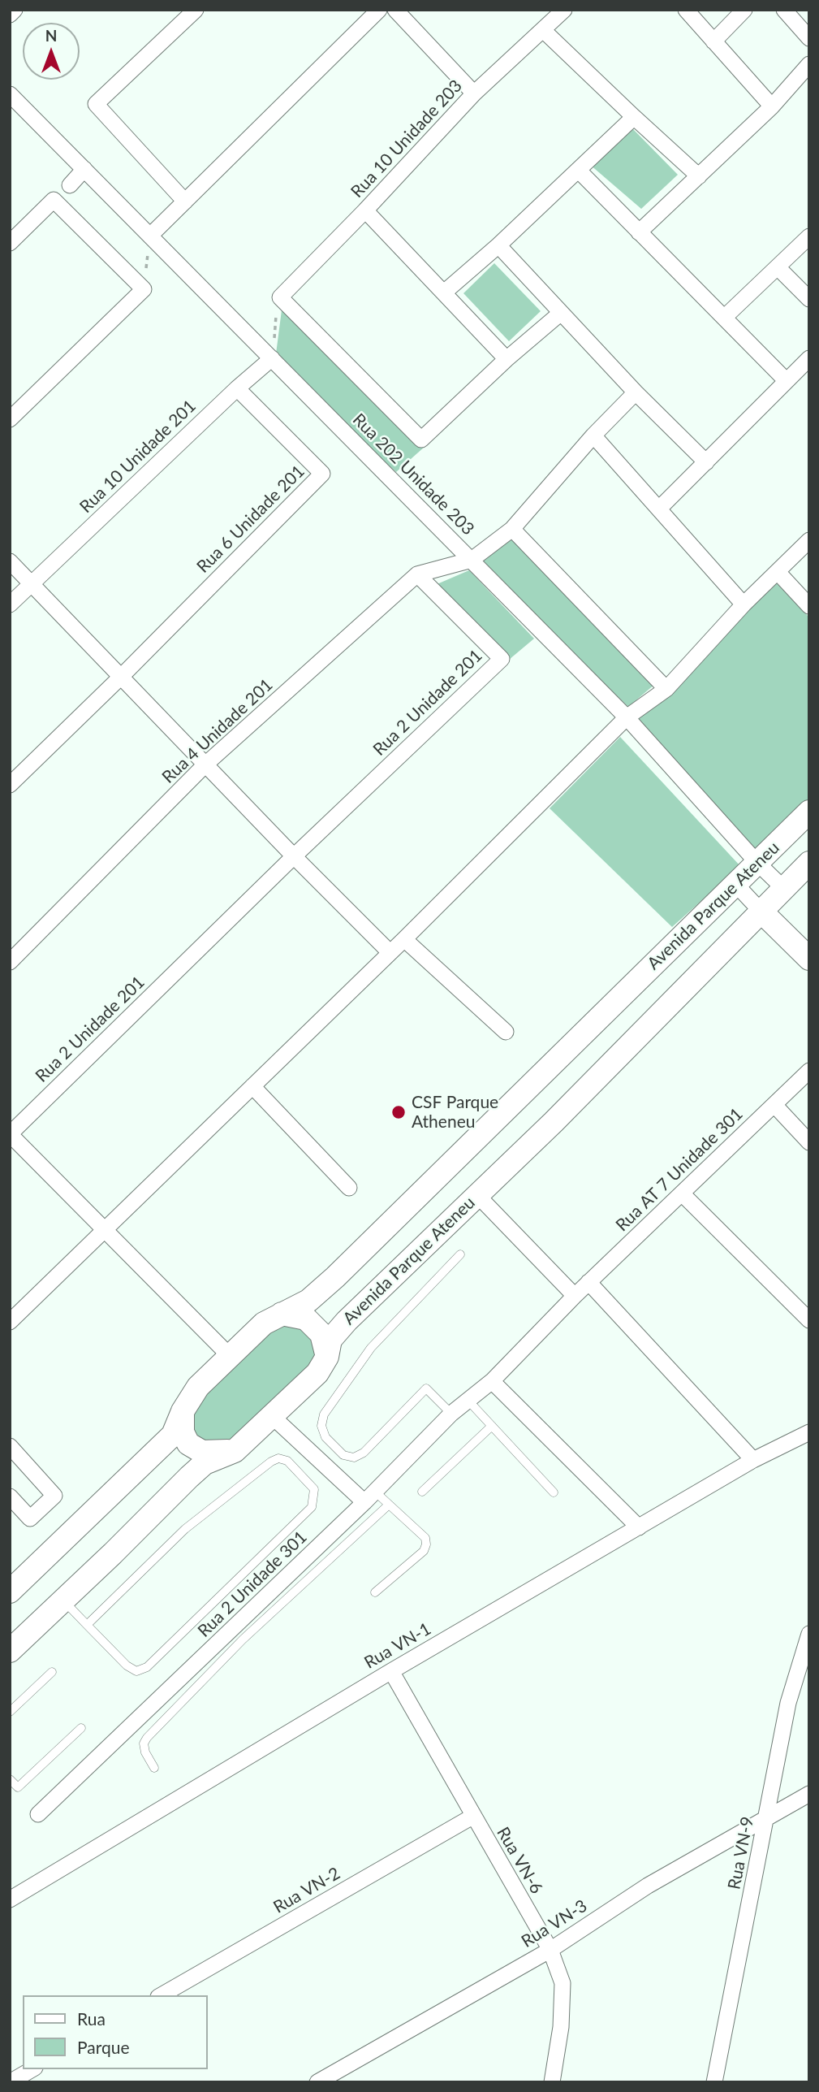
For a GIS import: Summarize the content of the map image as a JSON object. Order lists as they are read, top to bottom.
{
  "streets": {
    "street": [
      "Rua 10 Unidade 203",
      "Rua 10 Unidade 201",
      "Rua 202 Unidade 203",
      "Rua 6 Unidade 201",
      "Rua 2 Unidade 201",
      "Rua 4 Unidade 201",
      "Avenida Parque Ateneu",
      "Rua AT 7 Unidade 301",
      "Rua 2 Unidade 301",
      "Rua VN-1",
      "Rua VN-9",
      "Rua VN-6",
      "Rua VN-2",
      "Rua VN-3"
    ]
  },
  "crossings": [
    ["Rua 10 Unidade 201", "Rua 202 Unidade 203"],
    ["Rua 10 Unidade 201", "Rua 6 Unidade 201"],
    ["Rua 202 Unidade 203", "Rua 4 Unidade 201"],
    ["Rua 202 Unidade 203", "Avenida Parque Ateneu"],
    ["Rua 2 Unidade 201", "Rua 4 Unidade 201"],
    ["Rua AT 7 Unidade 301", "Rua 2 Unidade 301"],
    ["Rua VN-1", "Rua VN-6"],
    ["Rua VN-9", "Rua VN-3"],
    ["Rua VN-6", "Rua VN-2"],
    ["Rua VN-6", "Rua VN-3"]
  ],
  "places": ["CSF Parque Atheneu"],
  "legend": ["Rua", "Parque"],
  "north": "top"
}
